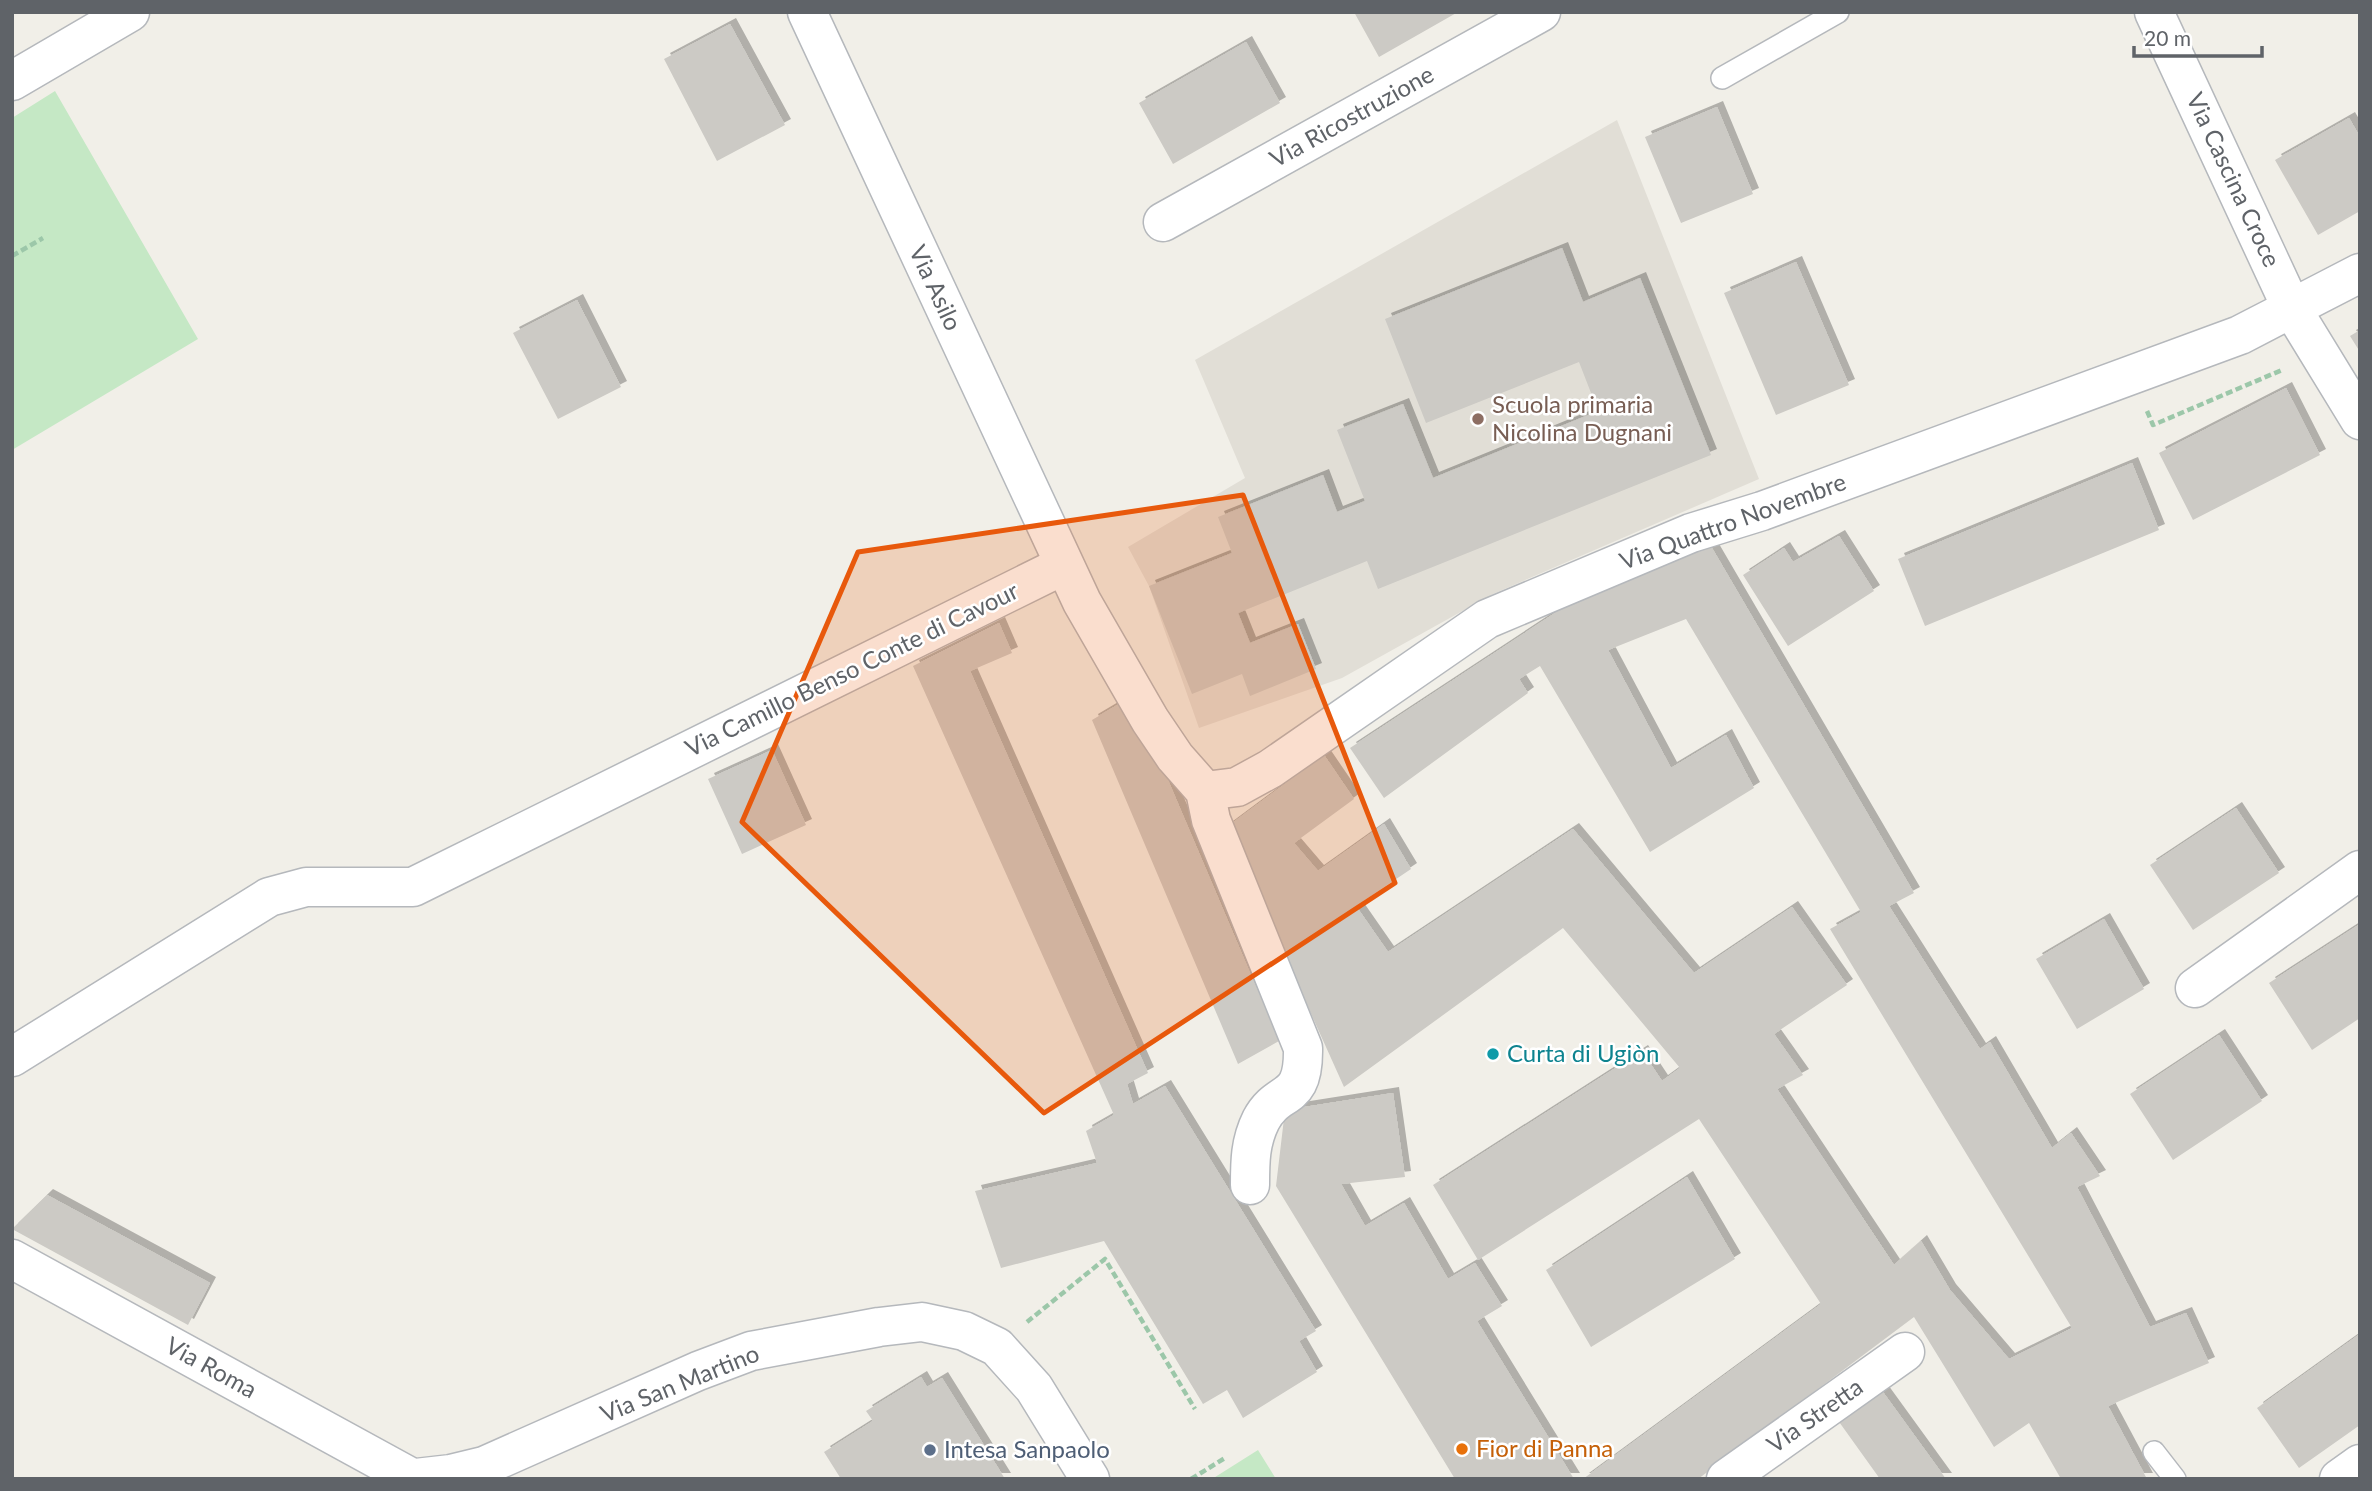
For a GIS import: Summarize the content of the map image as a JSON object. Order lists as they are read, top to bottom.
{
  "streets": {
    "street": [
      "Via Ricostruzione",
      "Via Cascina Croce",
      "Via Asilo",
      "Via Quattro Novembre",
      "Via Camillo Benso Conte di Cavour",
      "Via Roma",
      "Via San Martino",
      "Via Stretta"
    ]
  },
  "crossings": [
    ["Via Cascina Croce", "Via Quattro Novembre"],
    ["Via Asilo", "Via Camillo Benso Conte di Cavour"],
    ["Via Roma", "Via San Martino"]
  ],
  "places": [
    "Scuola primaria Nicolina Dugnani",
    "Curta di Ugiòn",
    "Fior di Panna",
    "Intesa Sanpaolo"
  ],
  "scale_bar": "20 m"
}
